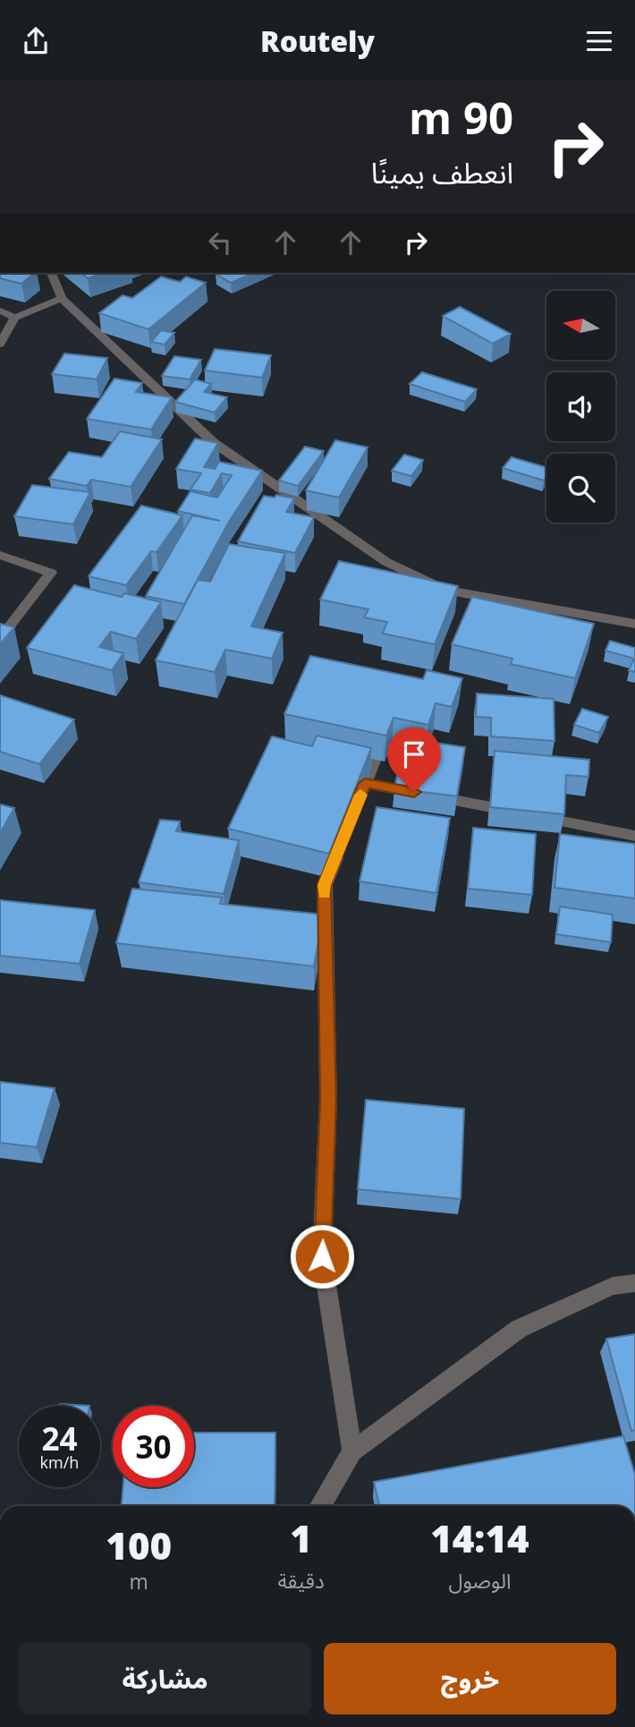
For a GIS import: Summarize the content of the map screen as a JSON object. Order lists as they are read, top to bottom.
{
  "north": "left",
  "page": {
    "header": "Routely",
    "turn": ["90 m", "انعطف يمينًا"],
    "speed": "24 km/h",
    "limit": "30",
    "eta": [
      "14:14",
      "الوصول",
      "1",
      "دقيقة",
      "100",
      "m"
    ],
    "buttons": ["خروج", "مشاركة"]
  }
}
